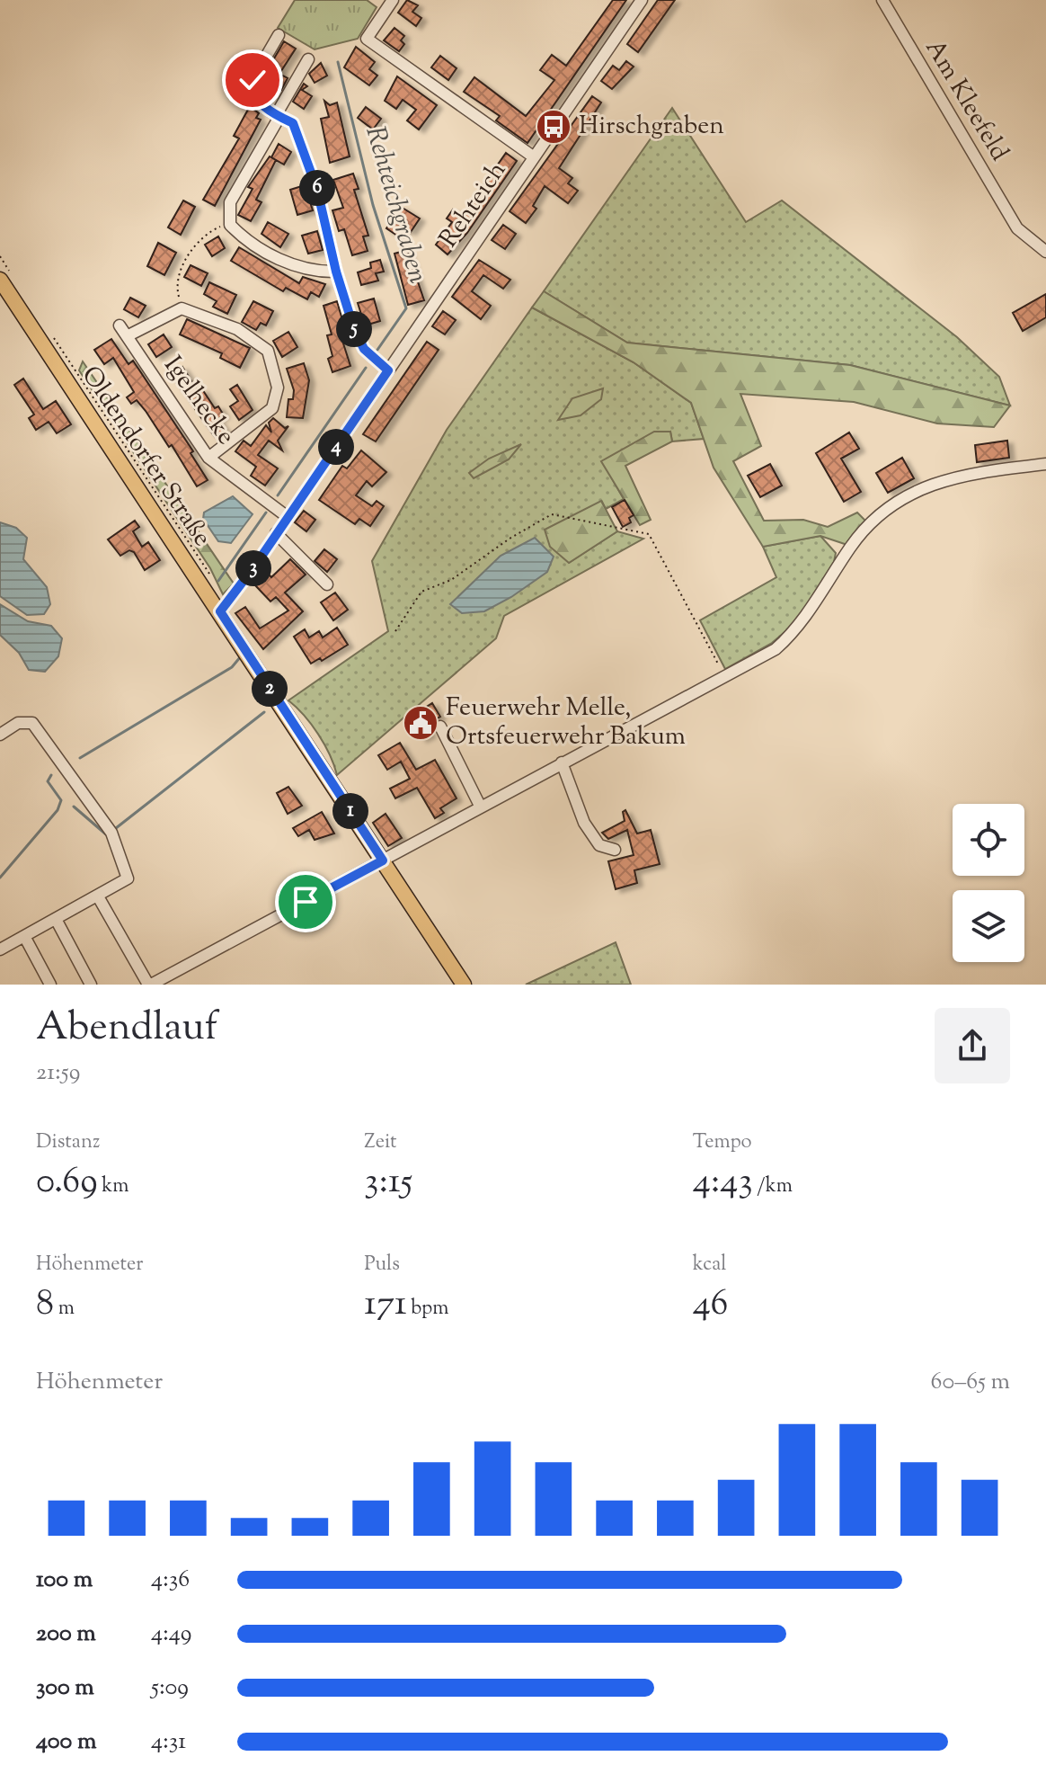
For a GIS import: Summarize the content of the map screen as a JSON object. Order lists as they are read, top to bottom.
{
  "streets": {
    "main road": ["Oldendorfer Straße"],
    "street": ["Am Kleefeld", "Rehteich", "Igelhecke"]
  },
  "crossings": [
    ["Rehteich", "Igelhecke"],
    ["Rehteich", "Oldendorfer Straße"]
  ],
  "water": ["Rehteichgraben"],
  "places": {
    "bus stop": ["Hirschgraben"],
    "public building": ["Feuerwehr Melle, Ortsfeuerwehr Bakum"]
  },
  "page": {
    "pins": [
      "6",
      "5",
      "4",
      "3",
      "2",
      "1"
    ],
    "heading": ["Abendlauf", "21:59"],
    "stats": [
      ["Distanz", "0.69 km"],
      ["Zeit", "3:15"],
      ["Tempo", "4:43 /km"],
      ["Höhenmeter", "8 m"],
      ["Puls", "171 bpm"],
      ["kcal", "46"]
    ],
    "chart": ["Höhenmeter", "60–65 m"],
    "list": [
      {
        "name": "100 m",
        "note": "4:36"
      },
      {
        "name": "200 m",
        "note": "4:49"
      },
      {
        "name": "300 m",
        "note": "5:09"
      },
      {
        "name": "400 m",
        "note": "4:31"
      }
    ]
  }
}
